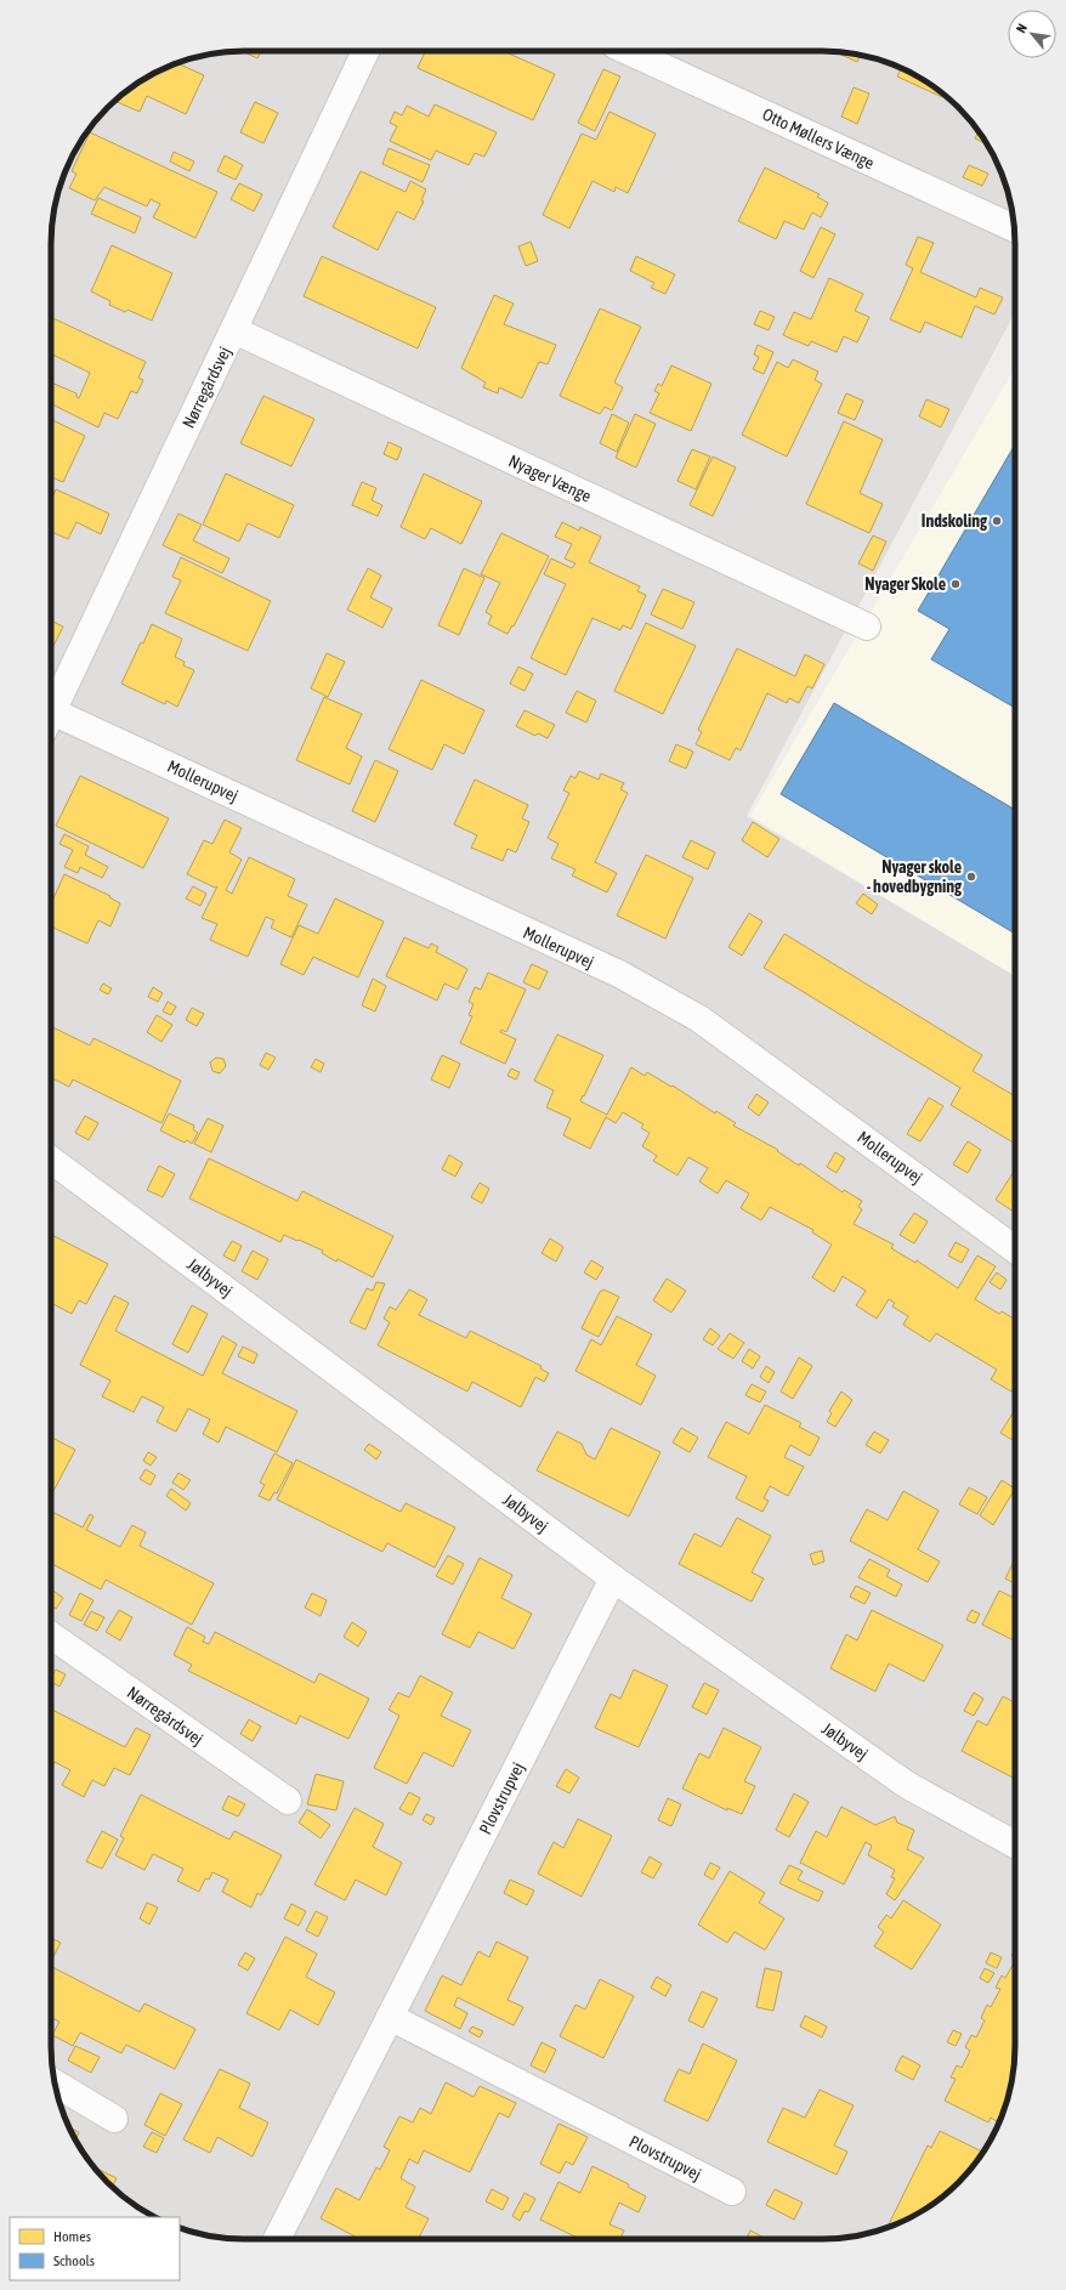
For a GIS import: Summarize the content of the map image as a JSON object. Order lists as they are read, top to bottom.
{
  "streets": {
    "street": [
      "Otto Møllers Vænge",
      "Nørregårdsvej",
      "Nyager Vænge",
      "Mollerupvej",
      "Jølbyvej",
      "Plovstrupvej"
    ]
  },
  "crossings": [
    ["Nørregårdsvej", "Nyager Vænge"],
    ["Jølbyvej", "Plovstrupvej"]
  ],
  "places": ["Indskoling", "Nyager Skole", "Nyager skole - hovedbygning"],
  "legend": ["Homes", "Schools"],
  "north": "top left"
}
